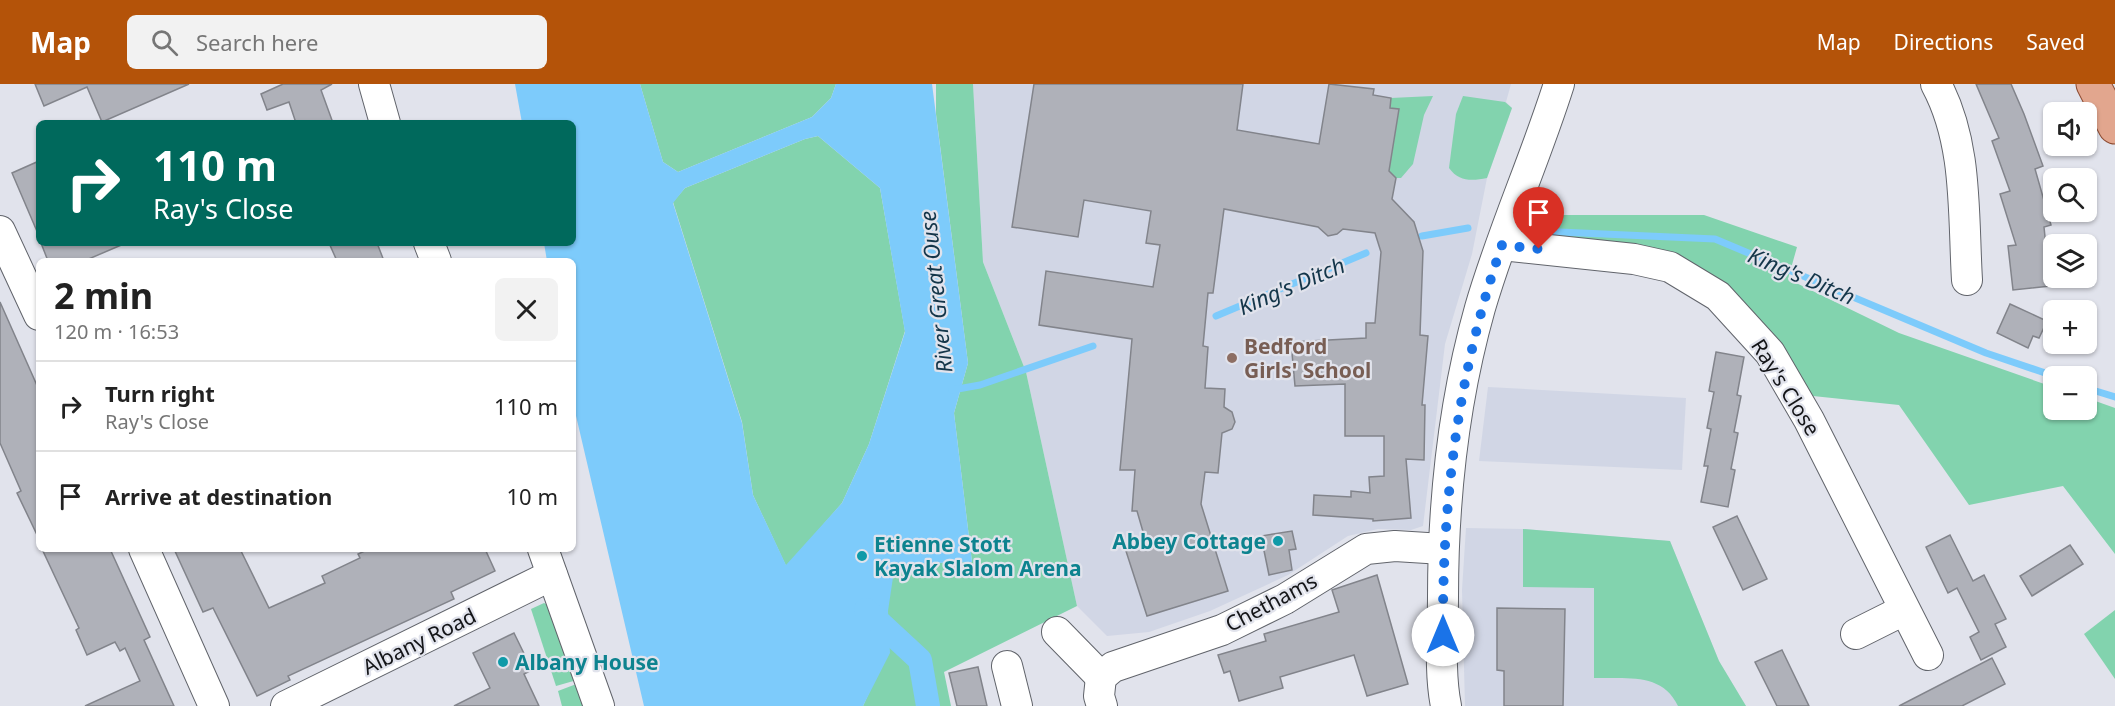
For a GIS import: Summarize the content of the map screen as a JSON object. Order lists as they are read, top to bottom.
{
  "streets": {
    "street": ["Ray's Close", "Chethams", "Albany Road"]
  },
  "water": ["King's Ditch", "River Great Ouse"],
  "places": [
    "Bedford Girls' School",
    "Abbey Cottage",
    "Etienne Stott Kayak Slalom Arena",
    "Albany House"
  ],
  "page": {
    "header": "Map",
    "search": "Search here",
    "nav": ["Map", "Directions", "Saved"],
    "map_buttons": ["+", "−"],
    "turn": ["110 m", "Ray's Close"],
    "heading": ["2 min", "120 m · 16:53"],
    "list": [
      {
        "name": "Turn right",
        "note": "Ray's Close",
        "value": "110 m"
      },
      {
        "name": "Arrive at destination",
        "value": "10 m"
      }
    ]
  }
}
